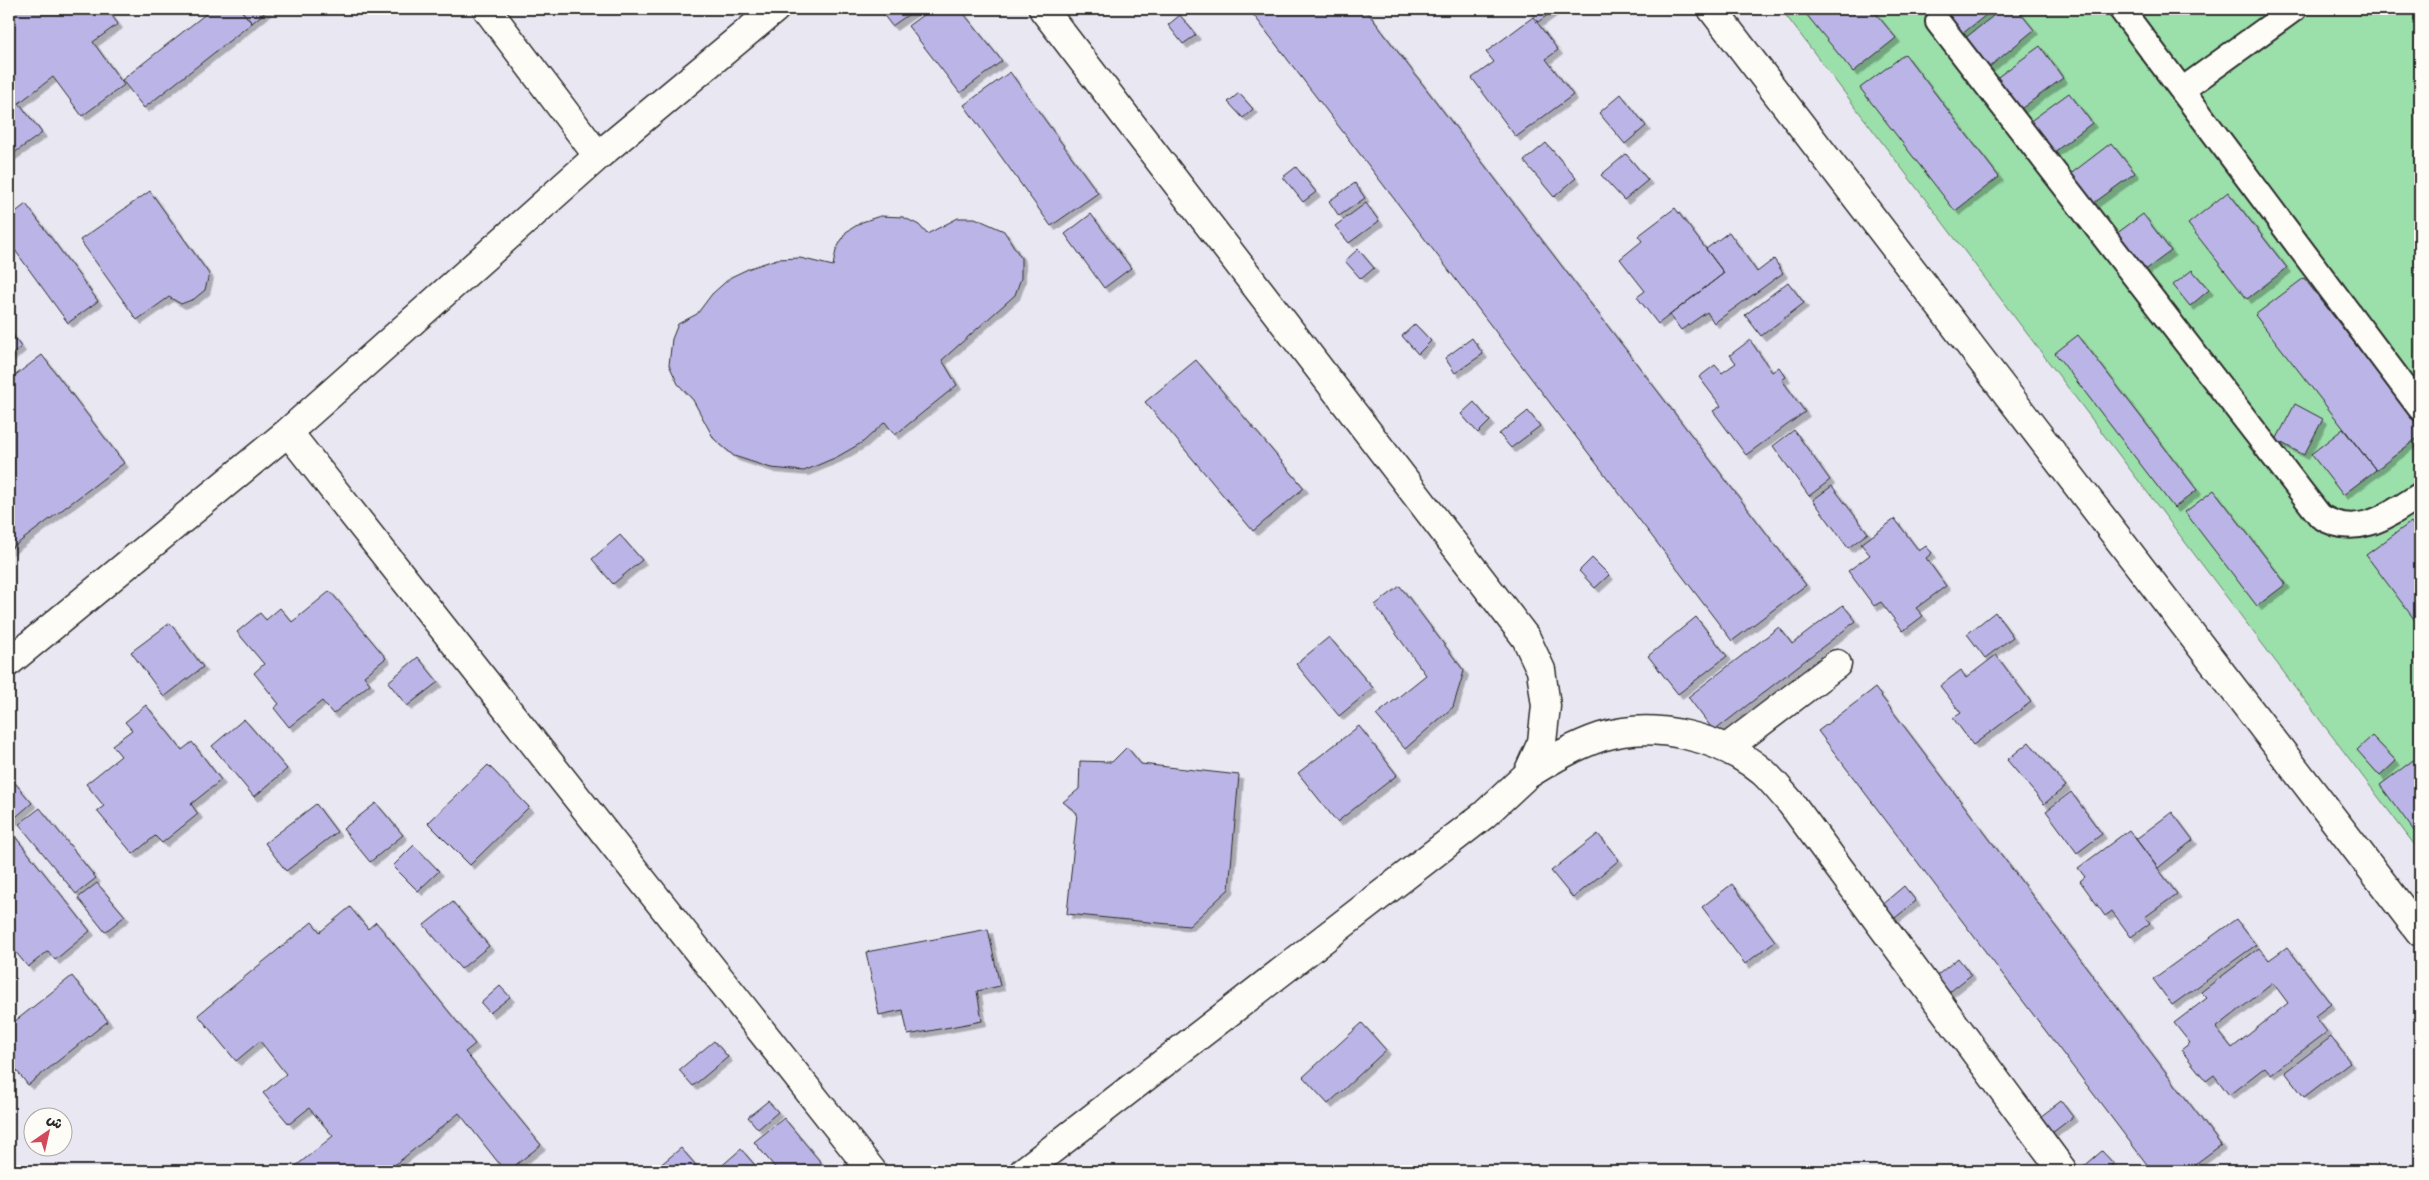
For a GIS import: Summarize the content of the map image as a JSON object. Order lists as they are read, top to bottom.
{
  "north": "top right"
}
